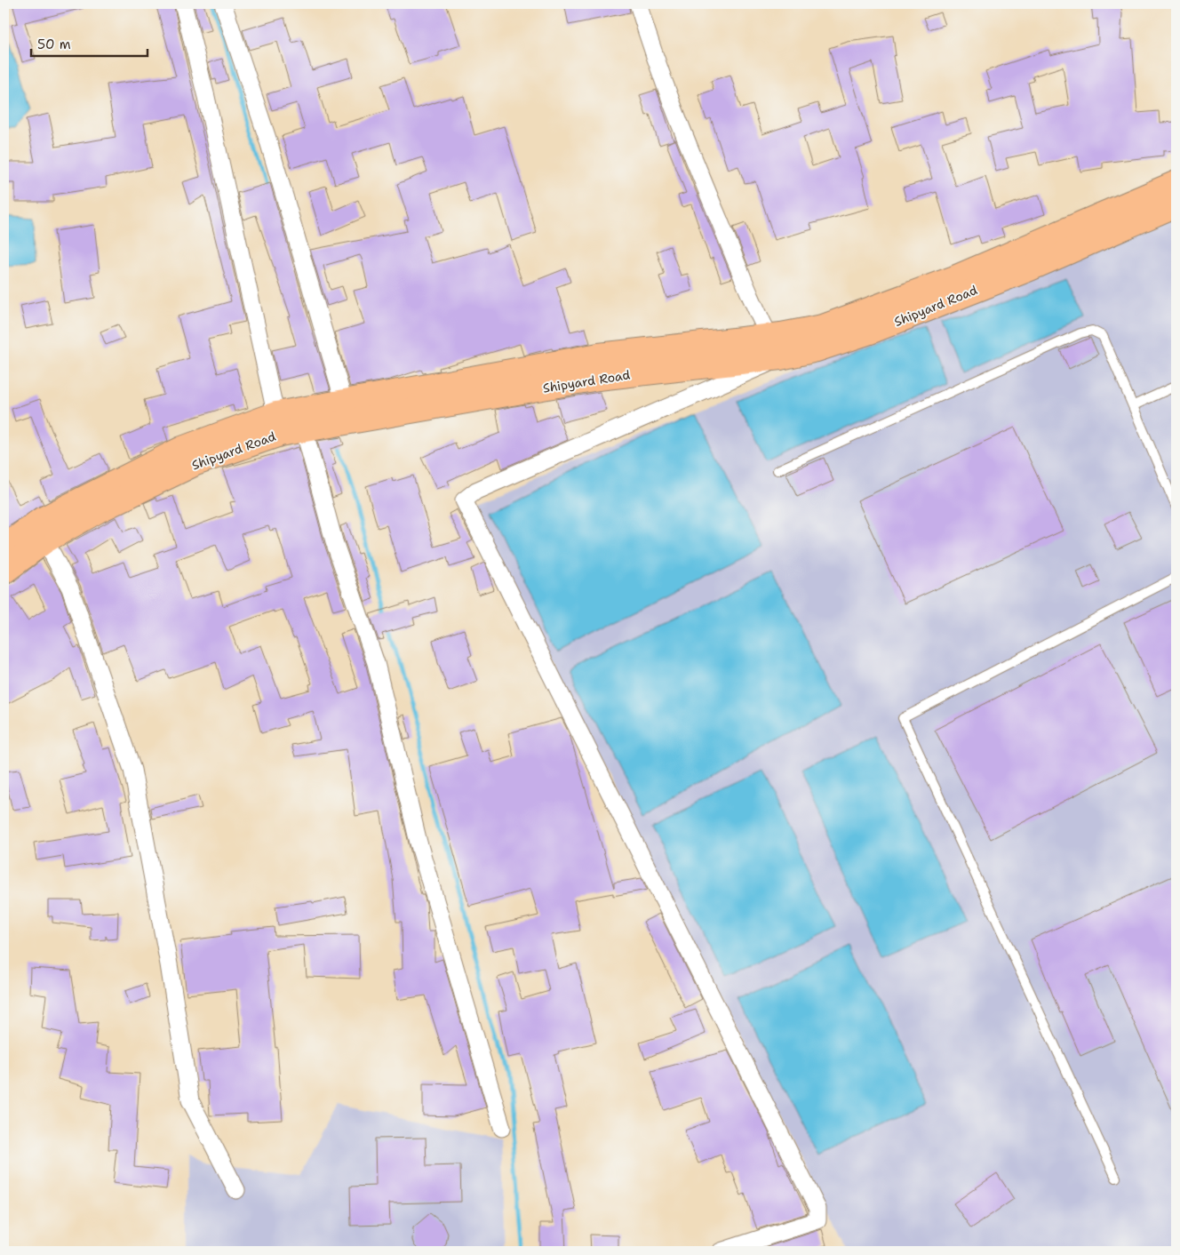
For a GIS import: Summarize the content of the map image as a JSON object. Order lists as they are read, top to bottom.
{
  "streets": {
    "main road": ["Shipyard Road"]
  },
  "scale_bar": "50 m"
}
